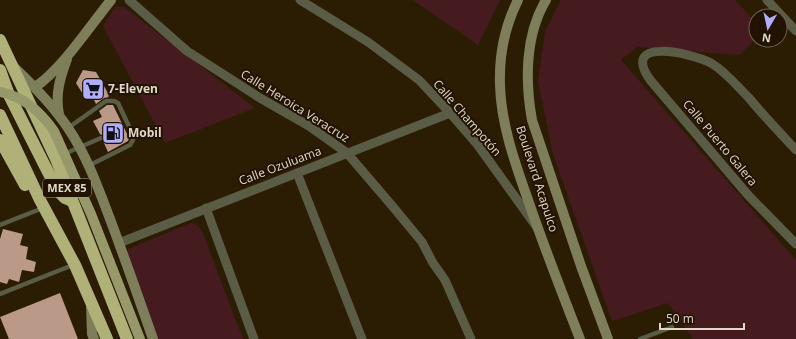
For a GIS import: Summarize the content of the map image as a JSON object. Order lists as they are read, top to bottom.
{
  "streets": {
    "highway": ["MEX 85"],
    "main road": ["Boulevard Acapulco"],
    "street": [
      "Calle Heroica Veracruz",
      "Calle Champotón",
      "Calle Puerto Galera",
      "Calle Ozuluama"
    ]
  },
  "crossings": [
    ["Calle Heroica Veracruz", "Calle Ozuluama"],
    ["Calle Champotón", "Calle Ozuluama"],
    ["Calle Champotón", "Boulevard Acapulco"]
  ],
  "places": {
    "supermarket": ["7-Eleven"],
    "fuel station": ["Mobil"]
  },
  "scale_bar": "50 m",
  "north": "bottom"
}
